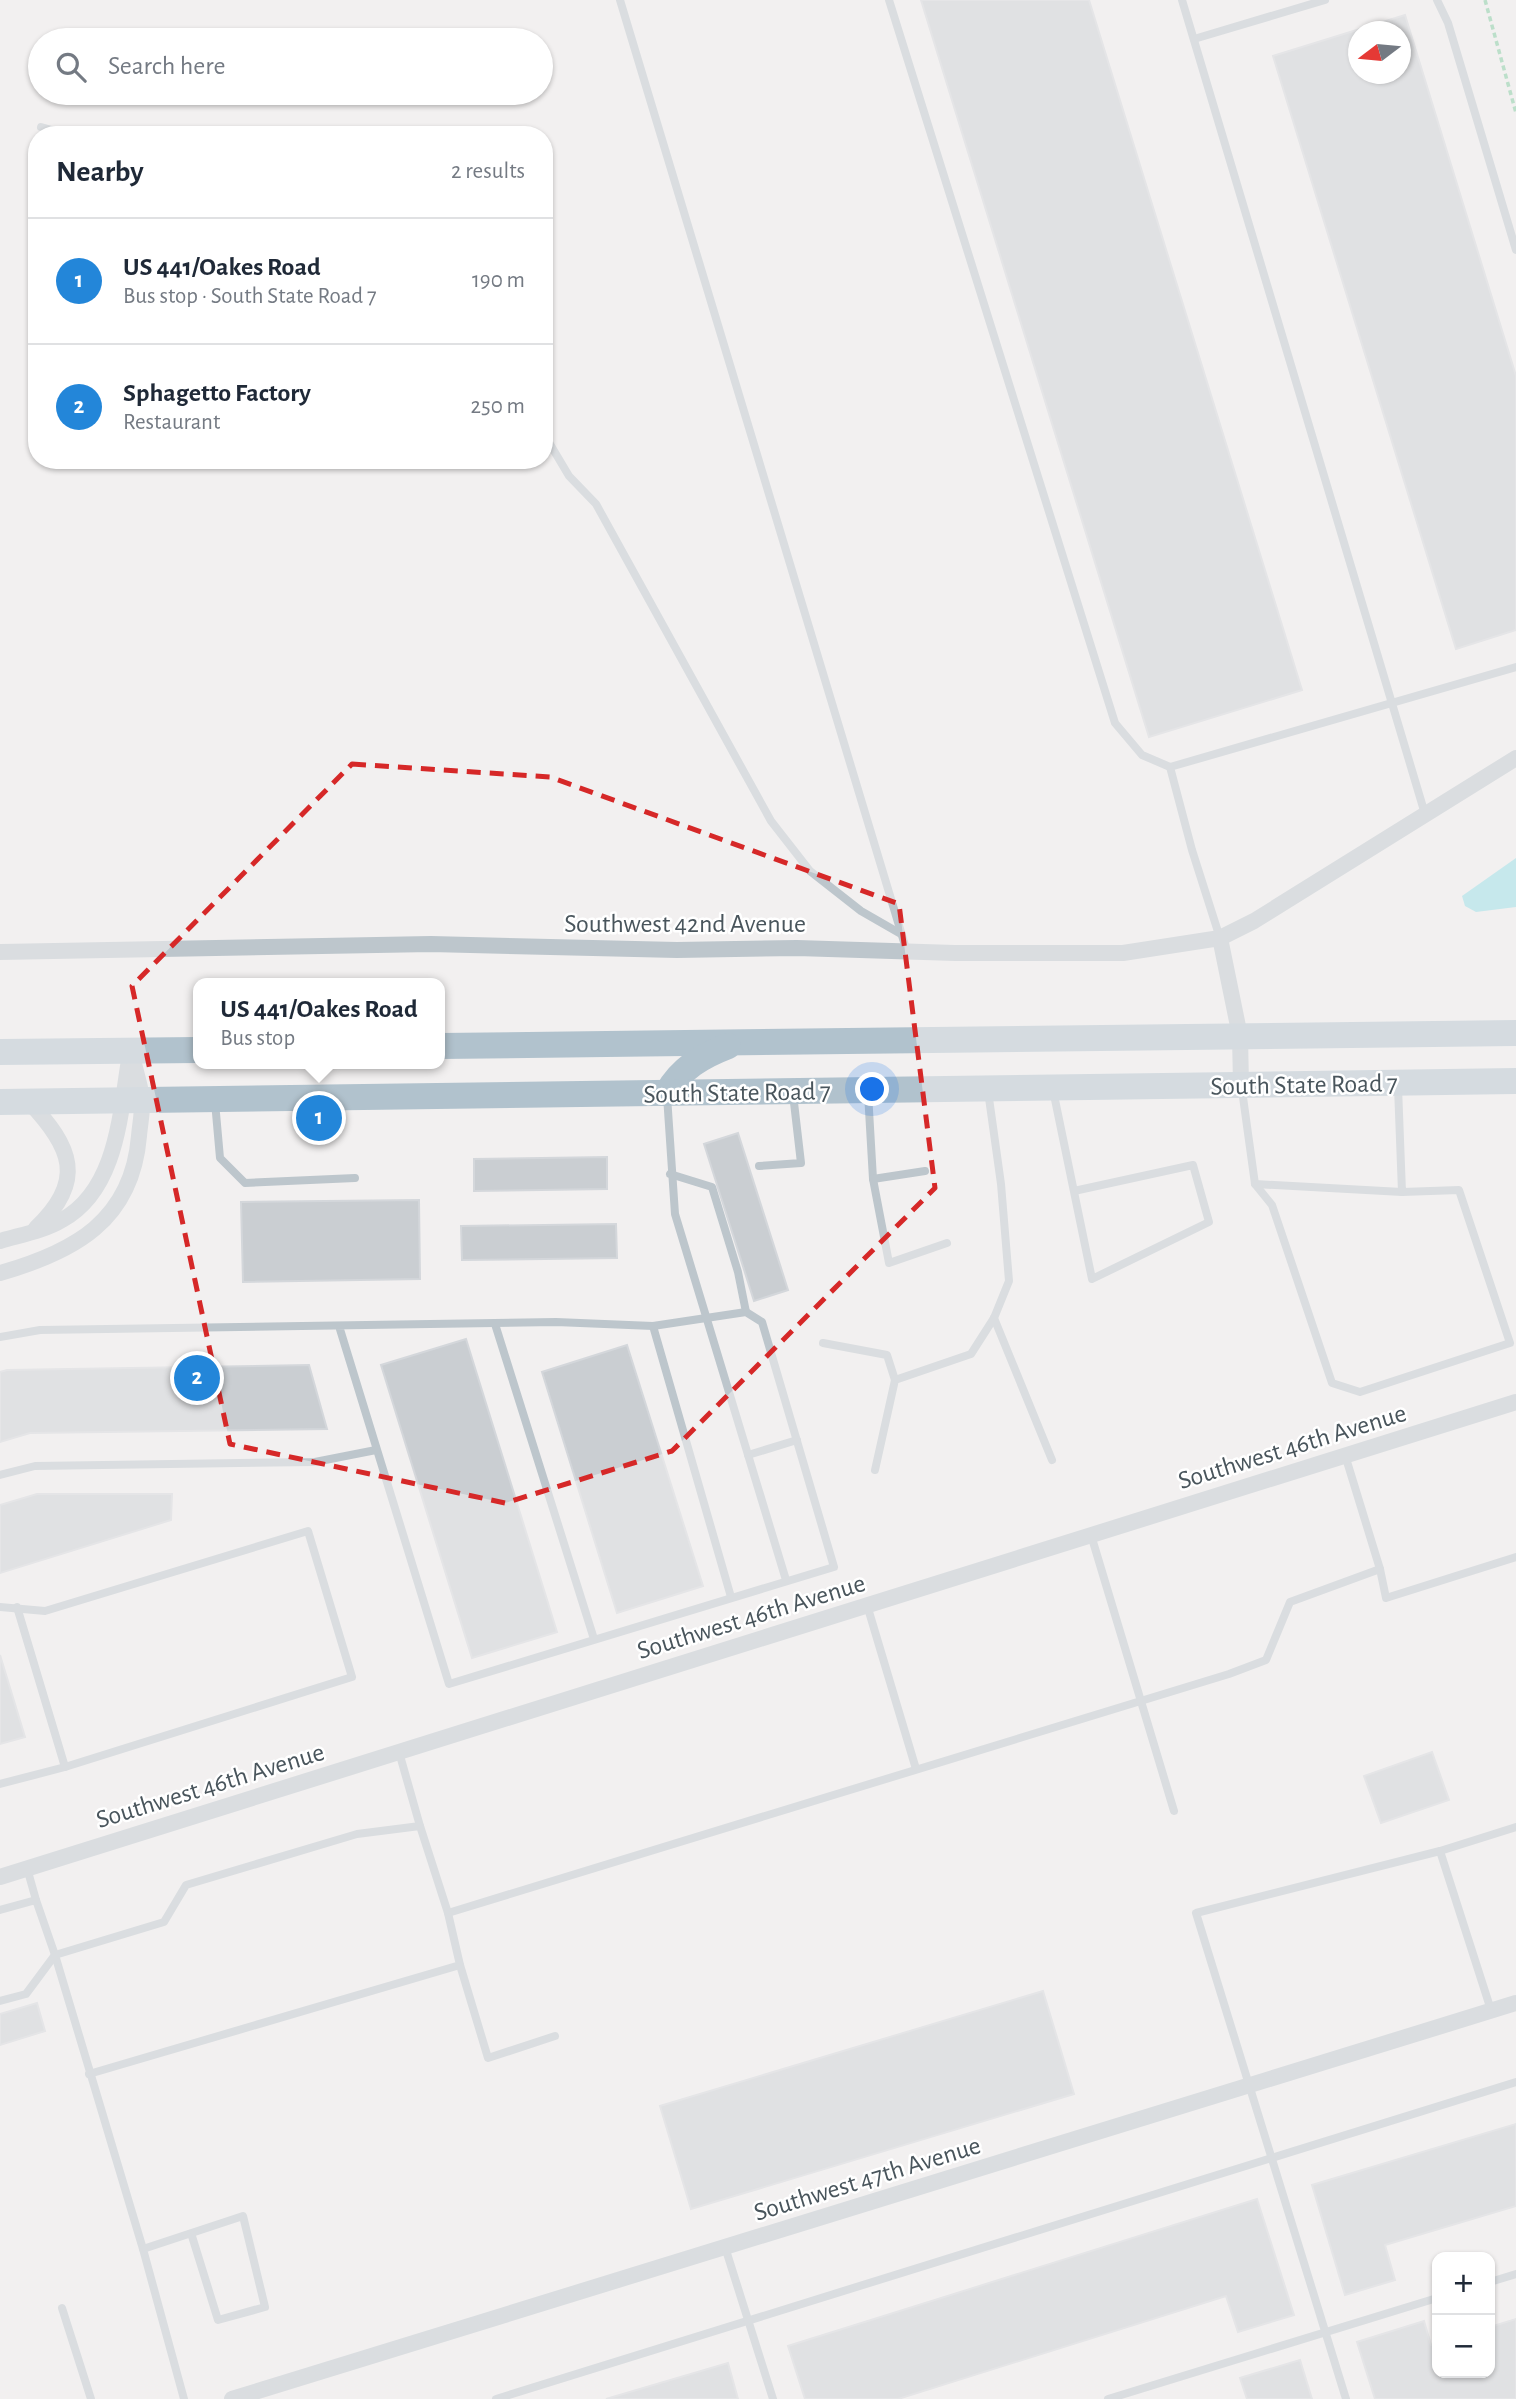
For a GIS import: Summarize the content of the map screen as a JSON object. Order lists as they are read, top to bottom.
{
  "streets": {
    "main road": ["South State Road 7"],
    "street": ["Southwest 42nd Avenue", "Southwest 46th Avenue", "Southwest 47th Avenue"]
  },
  "north": "left",
  "page": {
    "search": "Search here",
    "heading": ["Nearby", "2 results"],
    "list": [
      {
        "mark": "1",
        "name": "US 441/Oakes Road",
        "note": "Bus stop · South State Road 7",
        "value": "190 m"
      },
      {
        "mark": "2",
        "name": "Sphagetto Factory",
        "note": "Restaurant",
        "value": "250 m"
      }
    ],
    "popup": ["US 441/Oakes Road", "Bus stop"],
    "pins": ["1", "2"],
    "map_buttons": ["+", "−"]
  }
}
